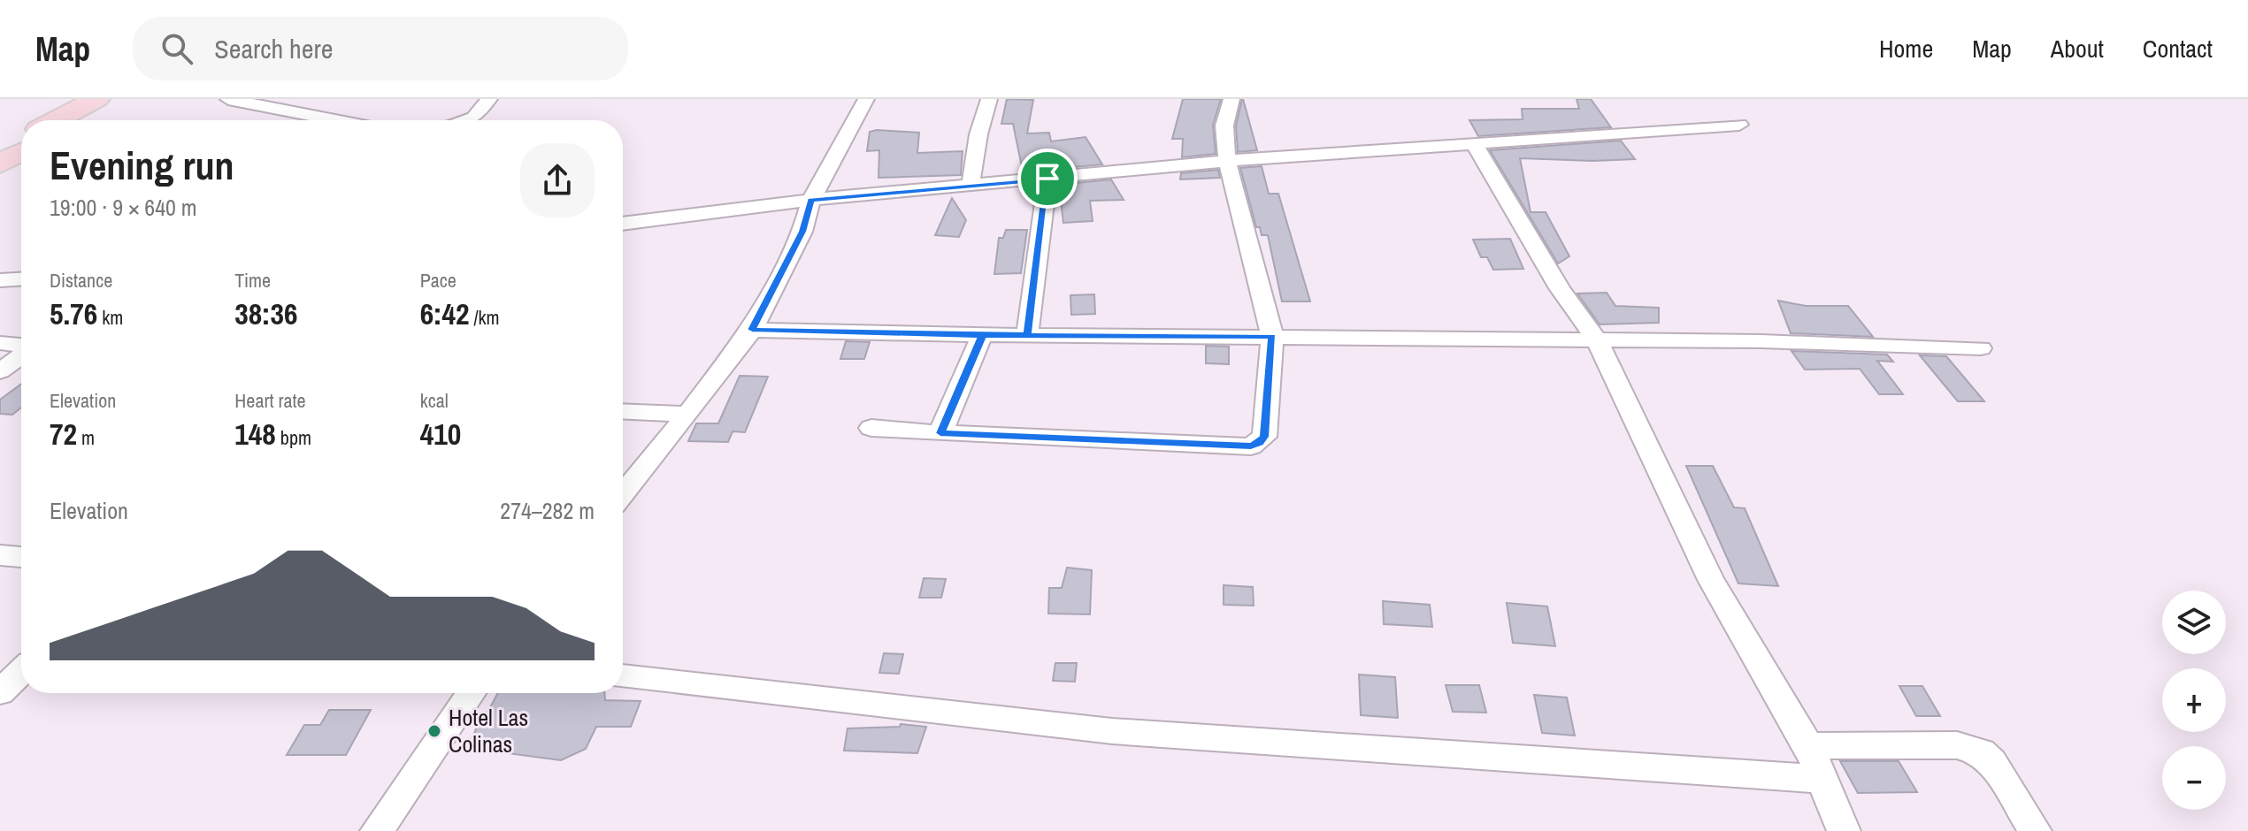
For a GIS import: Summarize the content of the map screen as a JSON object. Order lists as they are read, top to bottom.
{
  "places": ["Hotel Las Colinas"],
  "page": {
    "header": "Map",
    "search": "Search here",
    "nav": [
      "Home",
      "Map",
      "About",
      "Contact"
    ],
    "heading": ["Evening run", "19:00 · 9 × 640 m"],
    "stats": [
      ["Distance", "5.76 km"],
      ["Time", "38:36"],
      ["Pace", "6:42 /km"],
      ["Elevation", "72 m"],
      ["Heart rate", "148 bpm"],
      ["kcal", "410"]
    ],
    "chart": ["Elevation", "274–282 m"],
    "map_buttons": ["+", "−"]
  }
}
